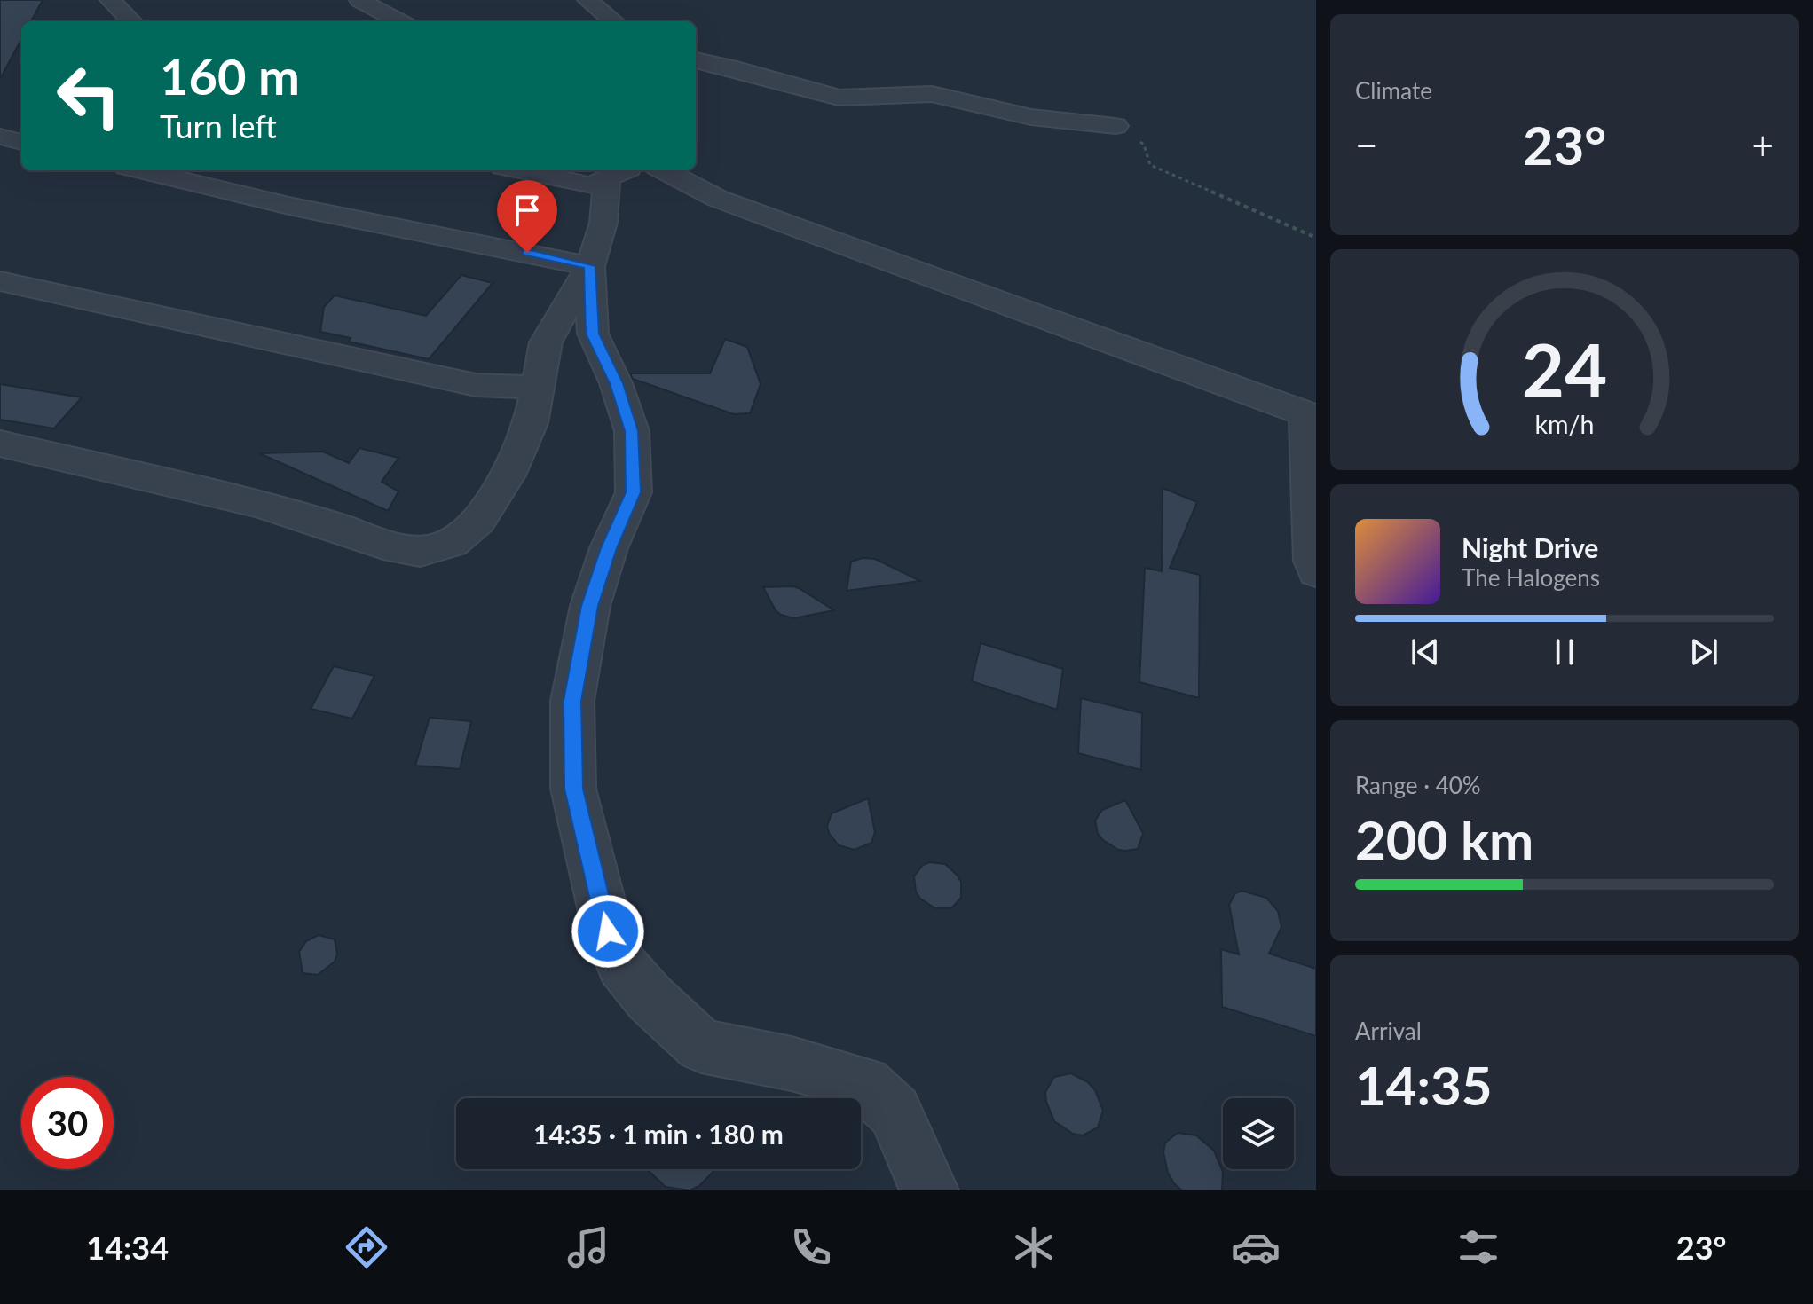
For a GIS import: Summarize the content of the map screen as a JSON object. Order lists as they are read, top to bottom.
{
  "page": {
    "tile": [
      "Climate",
      ["Range · 40%", "200 km"],
      ["Arrival", "14:35"]
    ],
    "turn": ["160 m", "Turn left"],
    "heat": ["−", "23°", "+"],
    "song": ["Night Drive", "The Halogens"],
    "limit": "30",
    "trip": "14:35 · 1 min · 180 m",
    "tabs": ["14:34", "23°"],
    "gauge": ["24", "km/h"]
  }
}
